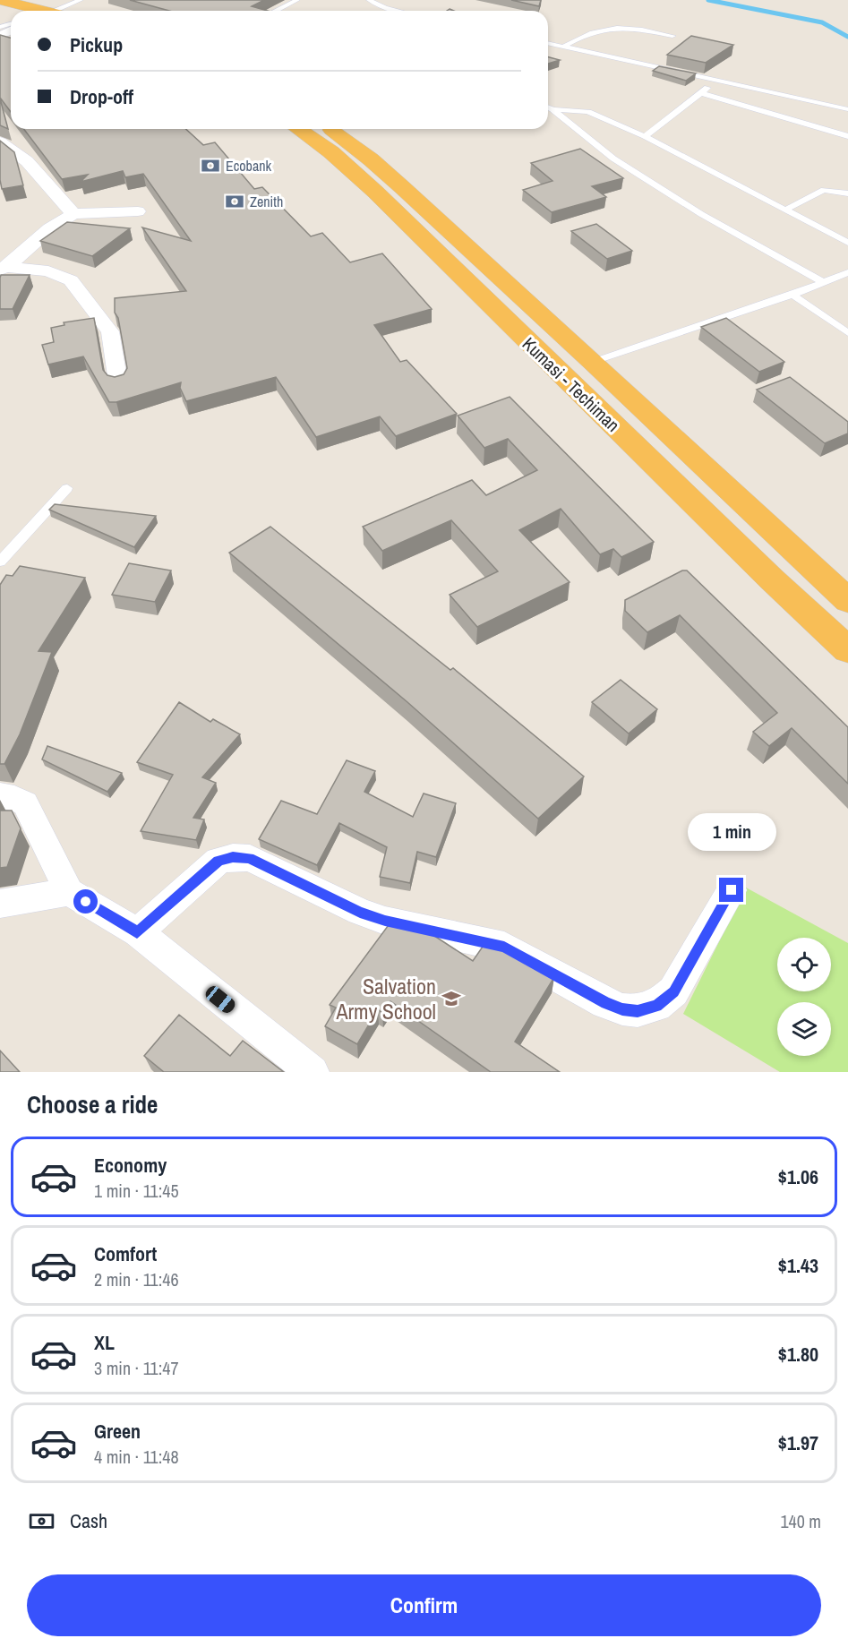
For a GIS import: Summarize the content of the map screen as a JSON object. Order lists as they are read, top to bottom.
{
  "streets": {
    "highway": ["Kumasi - Techiman"]
  },
  "places": {
    "bank": ["Ecobank", "Zenith"],
    "school or university": ["Salvation Army School"]
  },
  "page": {
    "banner": ["Pickup", "Drop-off"],
    "bubble": "1 min",
    "heading": "Choose a ride",
    "list": [
      {
        "name": "Economy",
        "note": "1 min · 11:45",
        "value": "$1.06"
      },
      {
        "name": "Comfort",
        "note": "2 min · 11:46",
        "value": "$1.43"
      },
      {
        "name": "XL",
        "note": "3 min · 11:47",
        "value": "$1.80"
      },
      {
        "name": "Green",
        "note": "4 min · 11:48",
        "value": "$1.97"
      }
    ],
    "pay": ["Cash", "140 m"],
    "buttons": "Confirm"
  }
}
